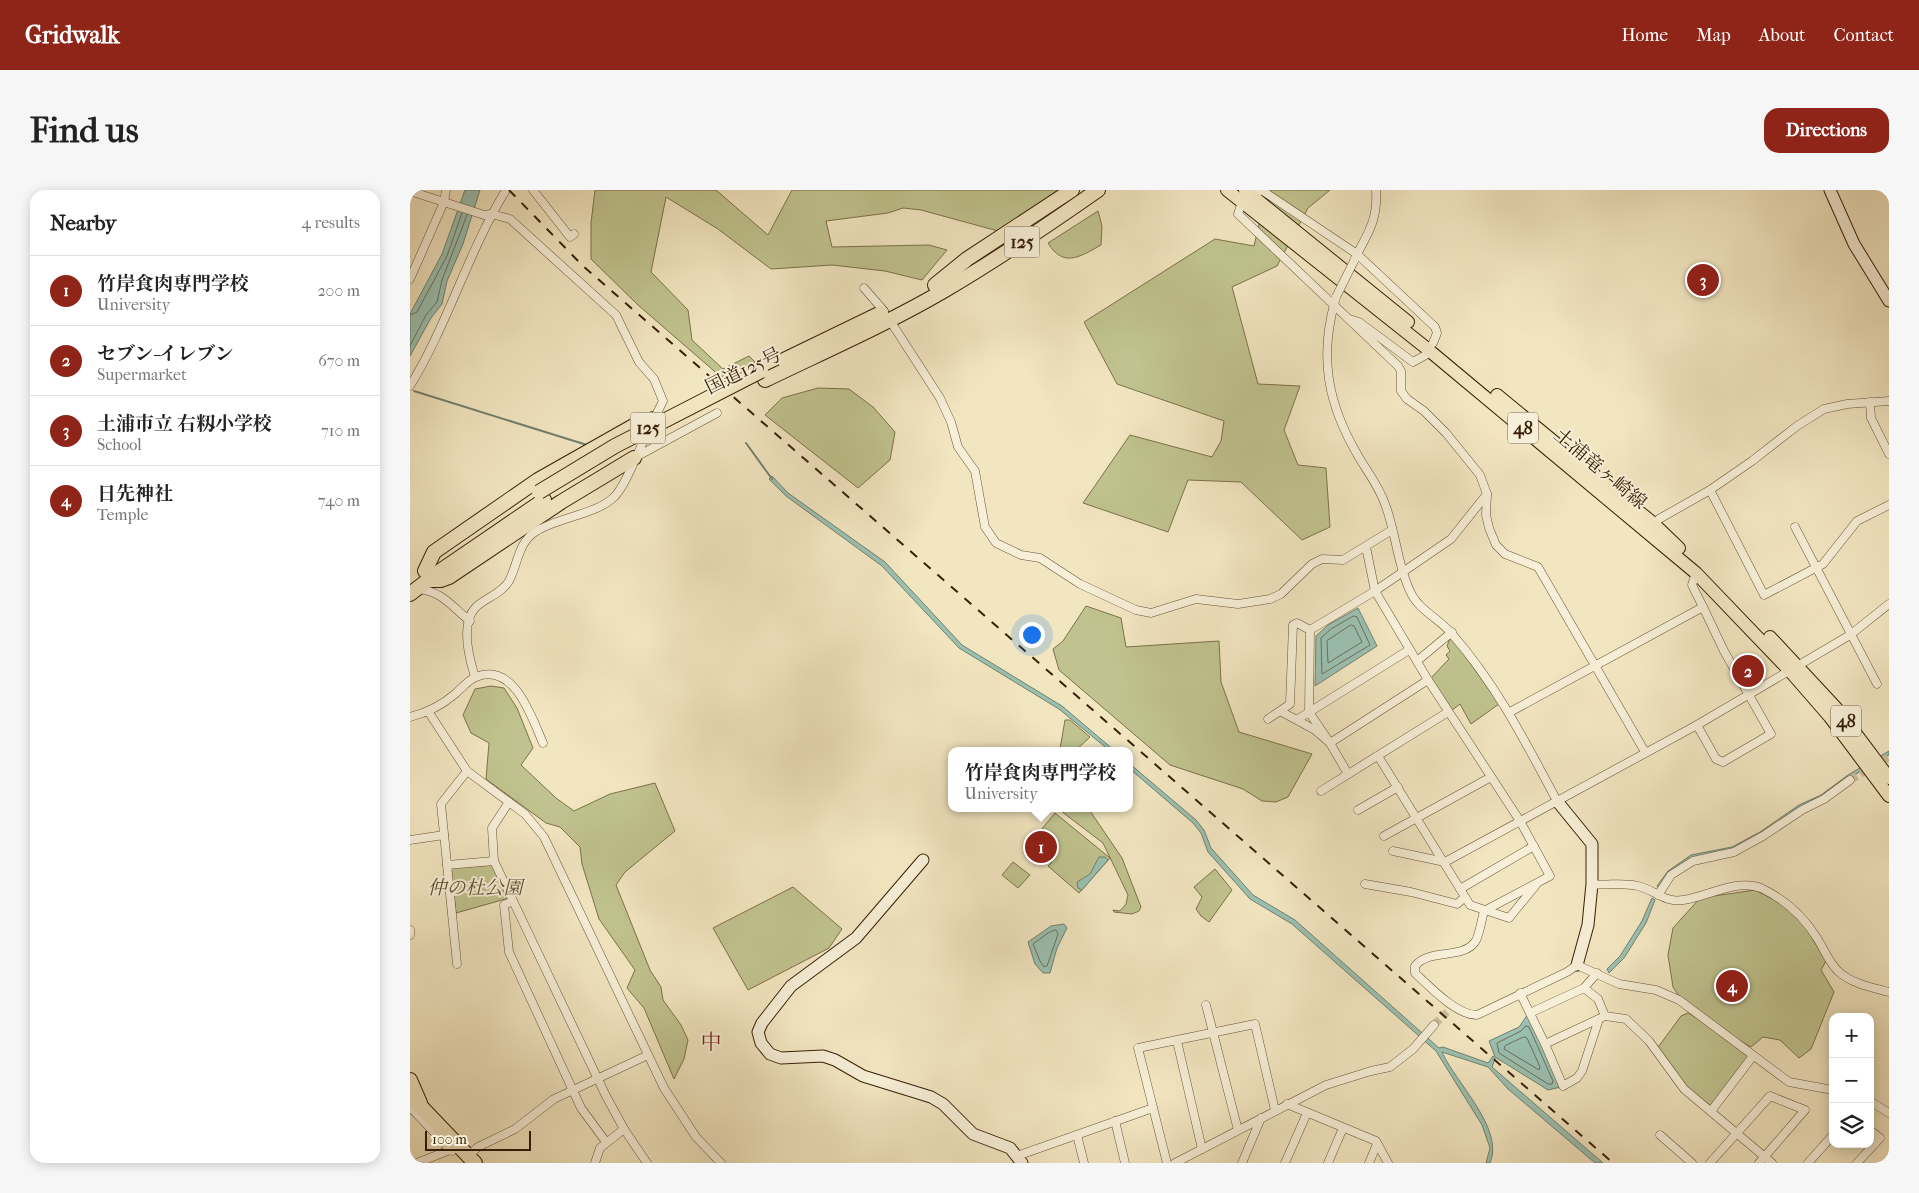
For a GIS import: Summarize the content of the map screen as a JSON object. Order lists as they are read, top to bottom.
{
  "streets": {
    "highway": ["125", "国道125号"],
    "main road": ["48", "土浦竜ヶ崎線"]
  },
  "districts": ["中"],
  "parks": ["仲の杜公園"],
  "scale_bar": "100 m",
  "page": {
    "header": "Gridwalk",
    "nav": [
      "Home",
      "Map",
      "About",
      "Contact"
    ],
    "buttons": "Directions",
    "title": "Find us",
    "heading": ["Nearby", "4 results"],
    "list": [
      {
        "mark": "1",
        "name": "竹岸食肉専門学校",
        "note": "University",
        "value": "200 m"
      },
      {
        "mark": "2",
        "name": "セブン-イレブン",
        "note": "Supermarket",
        "value": "670 m"
      },
      {
        "mark": "3",
        "name": "土浦市立 右籾小学校",
        "note": "School",
        "value": "710 m"
      },
      {
        "mark": "4",
        "name": "日先神社",
        "note": "Temple",
        "value": "740 m"
      }
    ],
    "pins": [
      "3",
      "2",
      "1",
      "4"
    ],
    "popup": ["竹岸食肉専門学校", "University"],
    "map_buttons": ["+", "−"],
    "scale": "100 m"
  }
}
